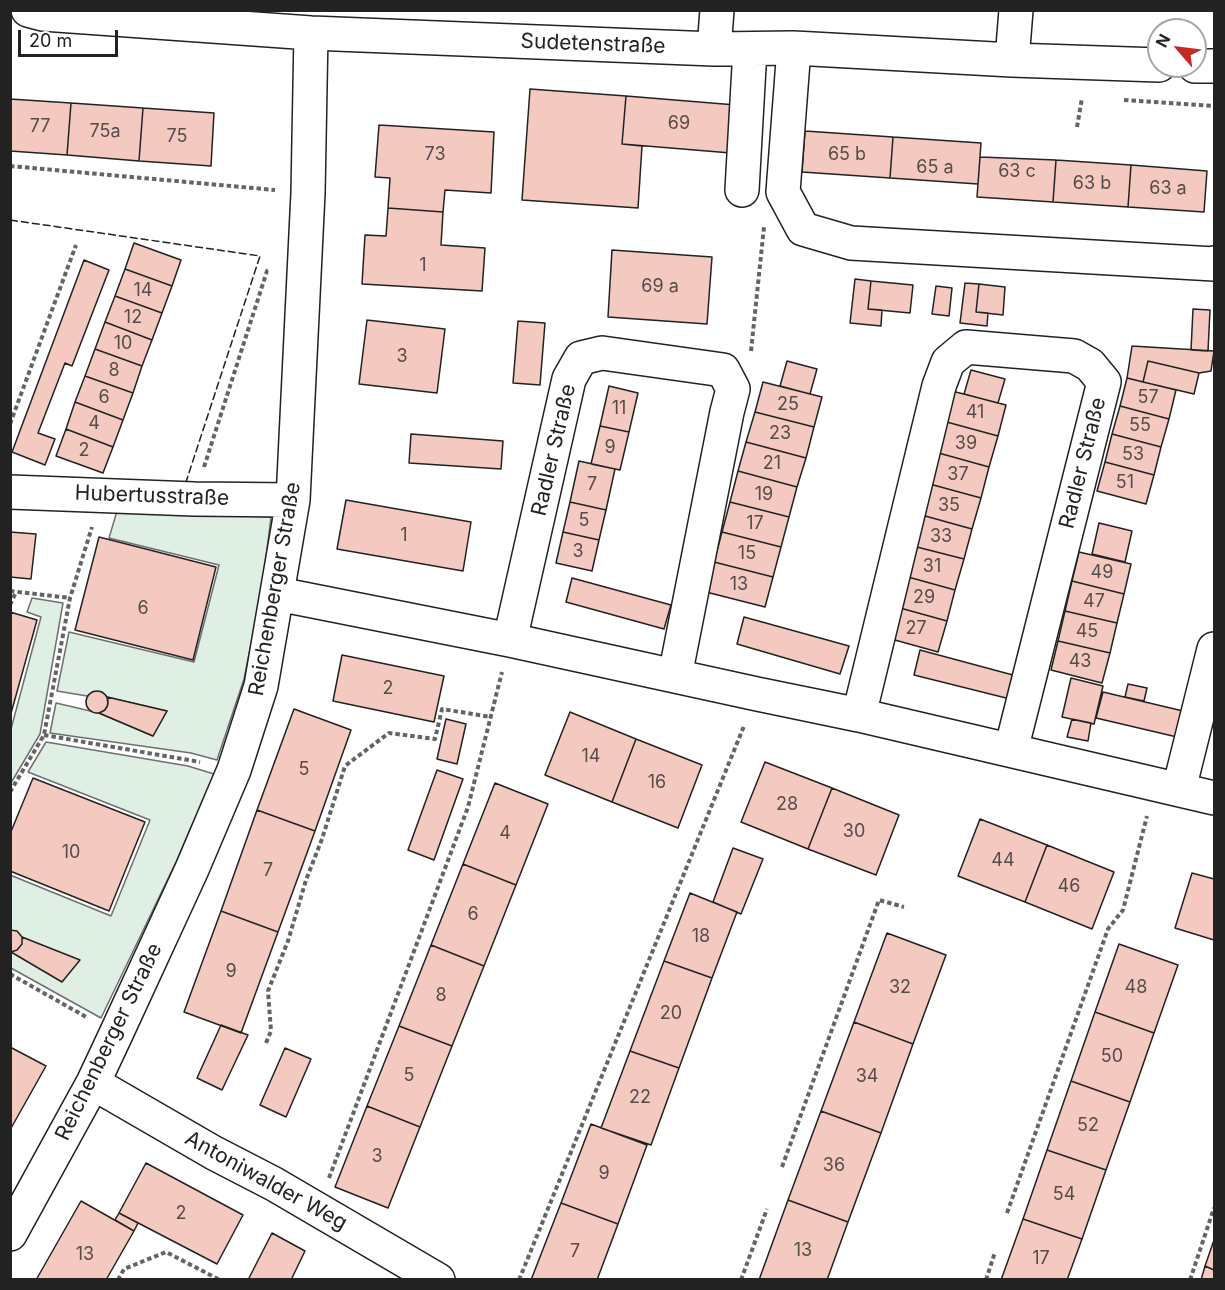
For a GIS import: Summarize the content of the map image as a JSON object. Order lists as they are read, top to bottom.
{
  "streets": {
    "street": [
      "Sudetenstraße",
      "Radler Straße",
      "Hubertusstraße",
      "Reichenberger Straße",
      "Antoniwalder Weg"
    ]
  },
  "crossings": [
    ["Sudetenstraße", "Reichenberger Straße"],
    ["Hubertusstraße", "Reichenberger Straße"],
    ["Reichenberger Straße", "Antoniwalder Weg"]
  ],
  "house_numbers": [
    "69",
    "77",
    "75a",
    "75",
    "73",
    "65 b",
    "65 a",
    "63 c",
    "63 b",
    "63 a",
    "1",
    "69 a",
    "14",
    "12",
    "10",
    "3",
    "8",
    "6",
    "57",
    "25",
    "11",
    "41",
    "4",
    "55",
    "23",
    "39",
    "9",
    "2",
    "53",
    "21",
    "37",
    "51",
    "7",
    "19",
    "35",
    "5",
    "17",
    "1",
    "33",
    "3",
    "15",
    "31",
    "49",
    "13",
    "29",
    "47",
    "6",
    "27",
    "45",
    "43",
    "2",
    "14",
    "5",
    "16",
    "28",
    "30",
    "4",
    "10",
    "44",
    "7",
    "46",
    "6",
    "18",
    "9",
    "32",
    "48",
    "8",
    "20",
    "50",
    "5",
    "34",
    "22",
    "52",
    "3",
    "36",
    "9",
    "54",
    "2",
    "13",
    "7",
    "13",
    "17"
  ],
  "scale_bar": "20 m",
  "north": "top left"
}
